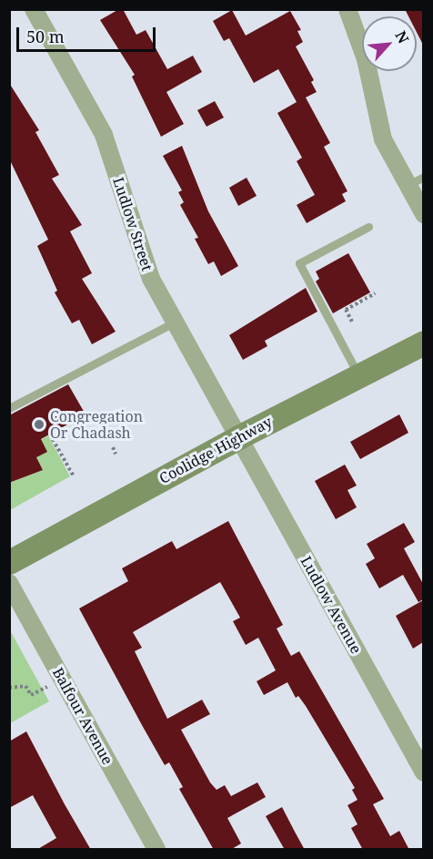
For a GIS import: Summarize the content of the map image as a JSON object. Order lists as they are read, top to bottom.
{
  "streets": {
    "main road": ["Coolidge Highway"],
    "street": ["Ludlow Street", "Ludlow Avenue", "Balfour Avenue"]
  },
  "crossings": [
    ["Ludlow Street", "Coolidge Highway"],
    ["Ludlow Street", "Ludlow Avenue"],
    ["Coolidge Highway", "Ludlow Avenue"]
  ],
  "places": ["Congregation Or Chadash"],
  "scale_bar": "50 m",
  "north": "top right"
}
